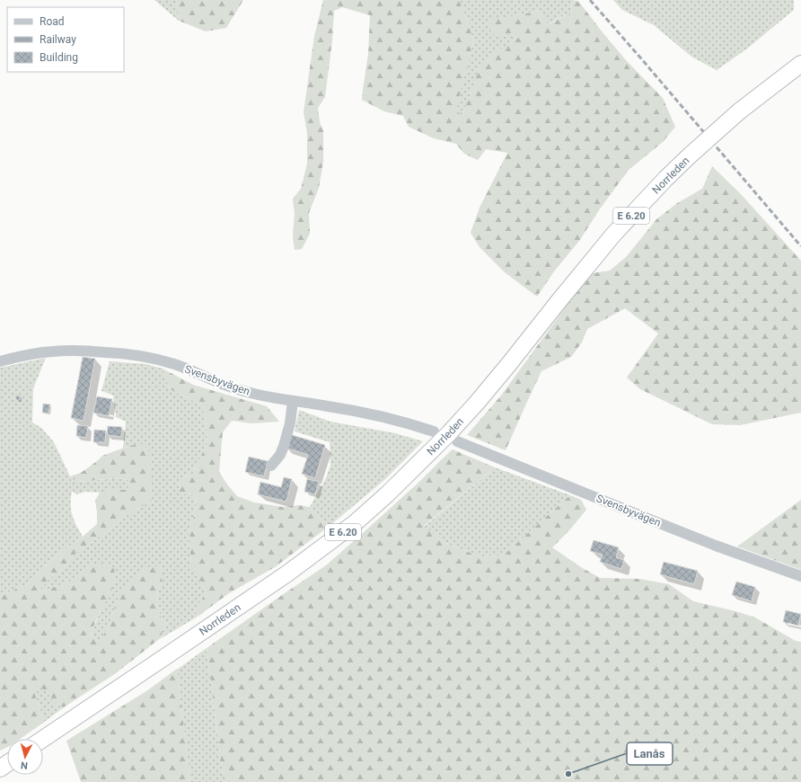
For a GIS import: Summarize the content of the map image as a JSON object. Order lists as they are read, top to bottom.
{
  "streets": {
    "highway": ["Norrleden", "E 6.20"],
    "street": ["Svensbyvägen"]
  },
  "places": ["Lanås"],
  "legend": ["Road", "Railway", "Building"],
  "north": "bottom"
}
